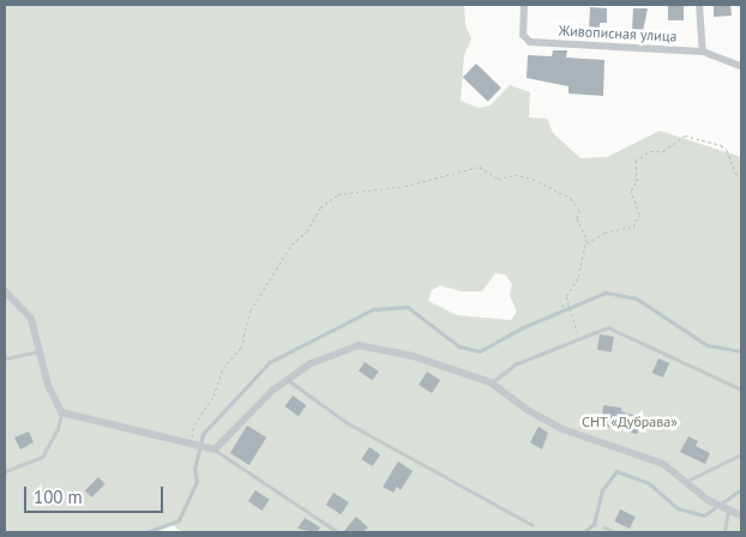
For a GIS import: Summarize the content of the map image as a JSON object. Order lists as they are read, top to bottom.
{
  "streets": {
    "street": ["Живописная улица"]
  },
  "parks": ["СНТ «Дубрава»"],
  "scale_bar": "100 m"
}
